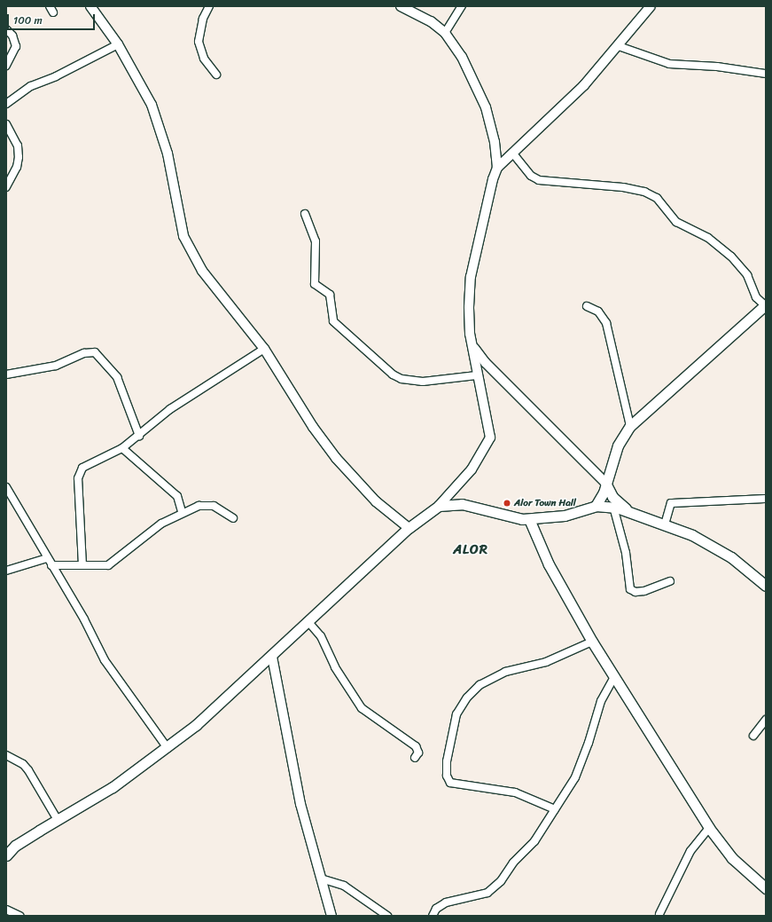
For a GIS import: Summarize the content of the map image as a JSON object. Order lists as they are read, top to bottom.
{
  "districts": ["ALOR"],
  "places": ["Alor Town Hall"],
  "scale_bar": "100 m"
}
